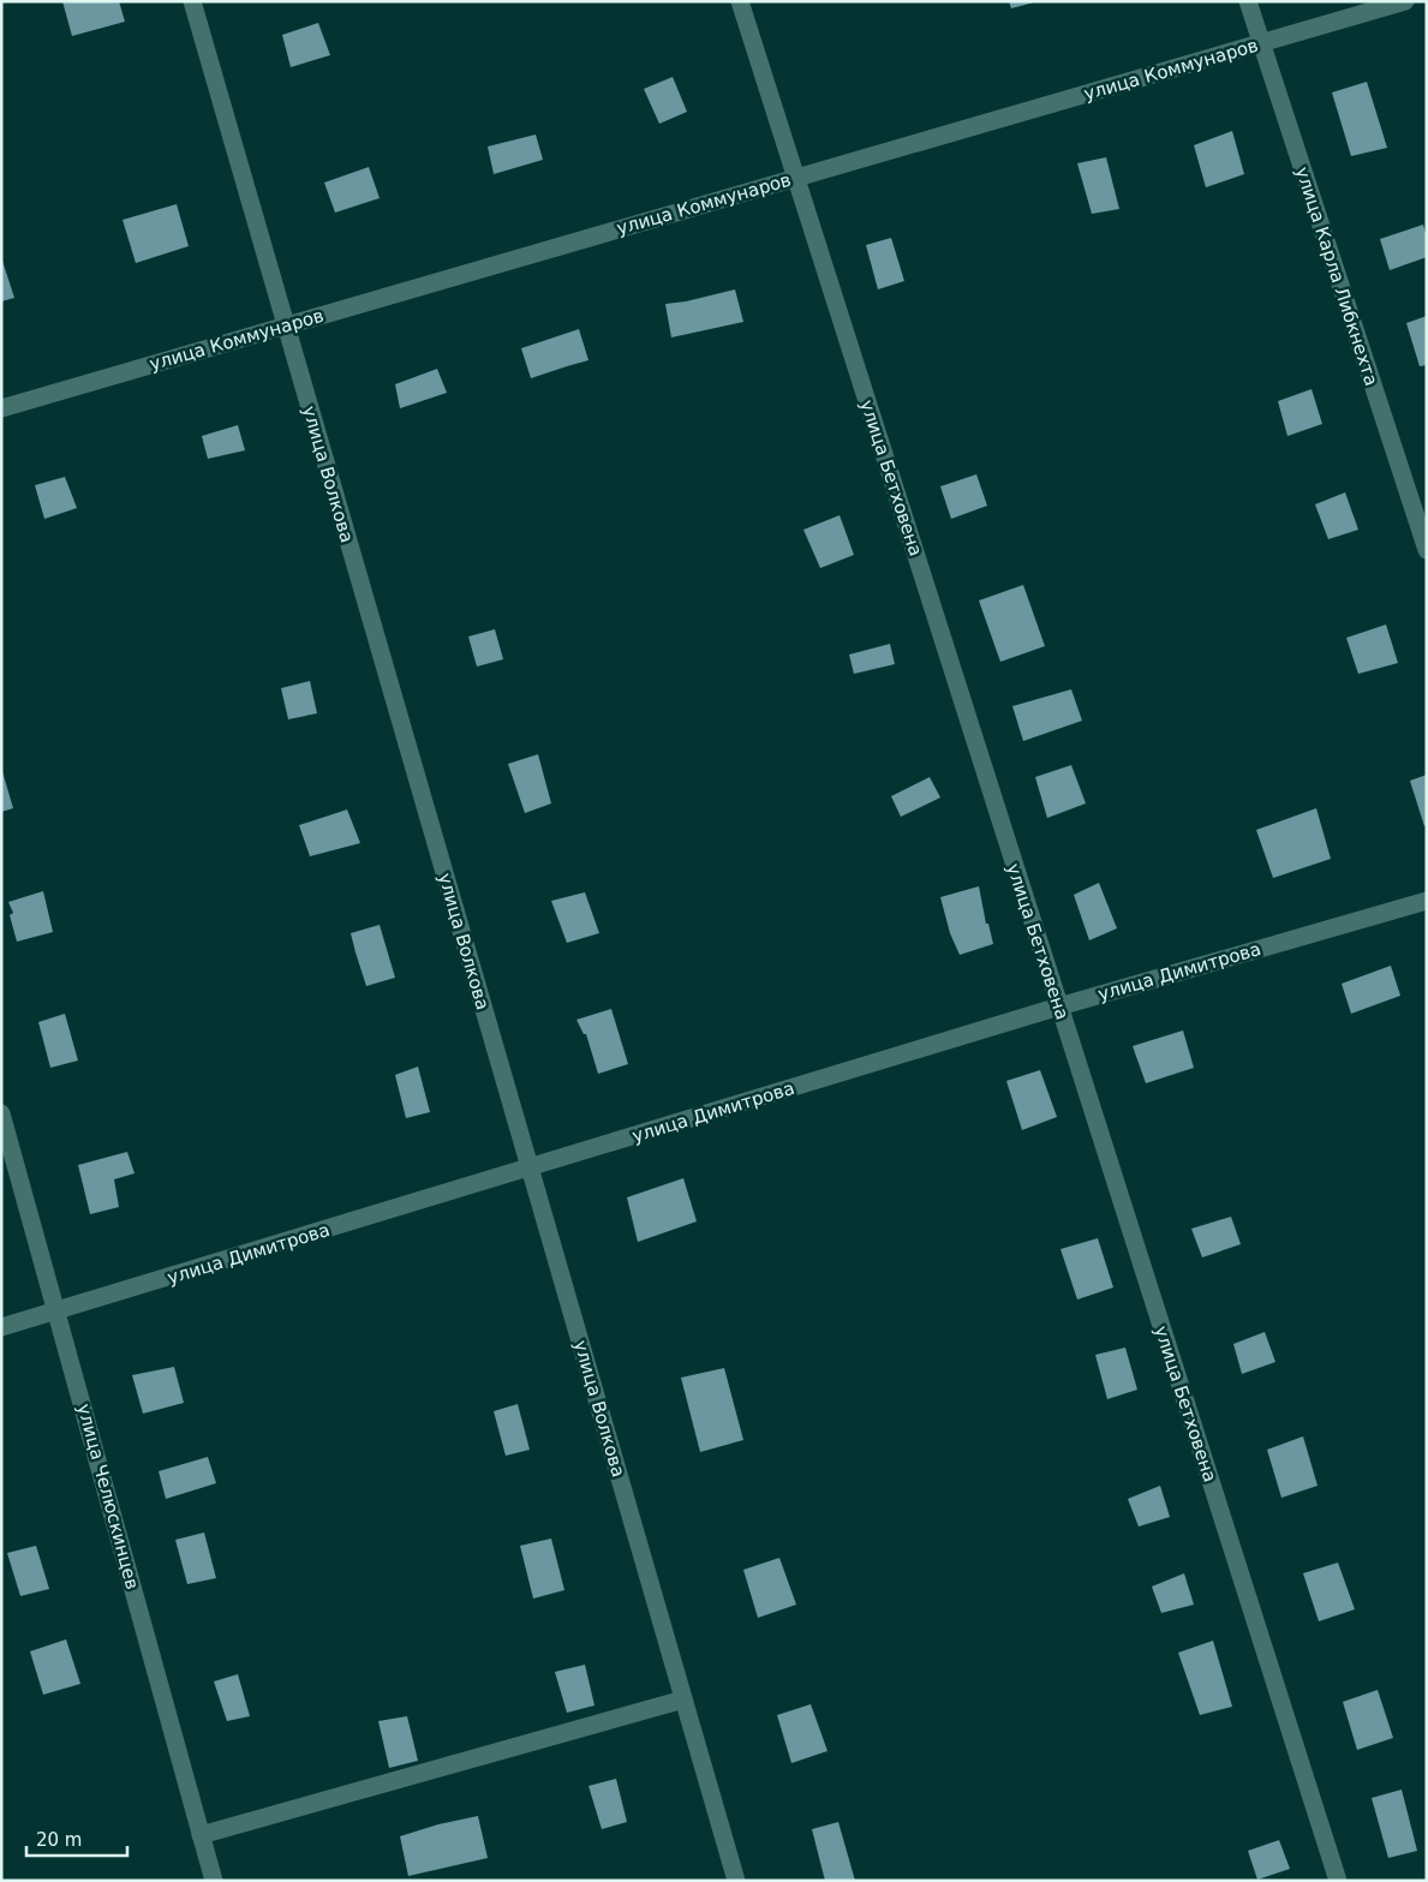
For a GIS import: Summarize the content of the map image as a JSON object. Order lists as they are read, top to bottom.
{
  "streets": {
    "street": [
      "улица Коммунаров",
      "улица Карла Либкнехта",
      "улица Волкова",
      "улица Бетховена",
      "улица Димитрова",
      "улица Челюскинцев"
    ]
  },
  "crossings": [
    ["улица Коммунаров", "улица Карла Либкнехта"],
    ["улица Коммунаров", "улица Волкова"],
    ["улица Коммунаров", "улица Бетховена"],
    ["улица Волкова", "улица Димитрова"],
    ["улица Бетховена", "улица Димитрова"],
    ["улица Димитрова", "улица Челюскинцев"]
  ],
  "scale_bar": "20 m"
}
